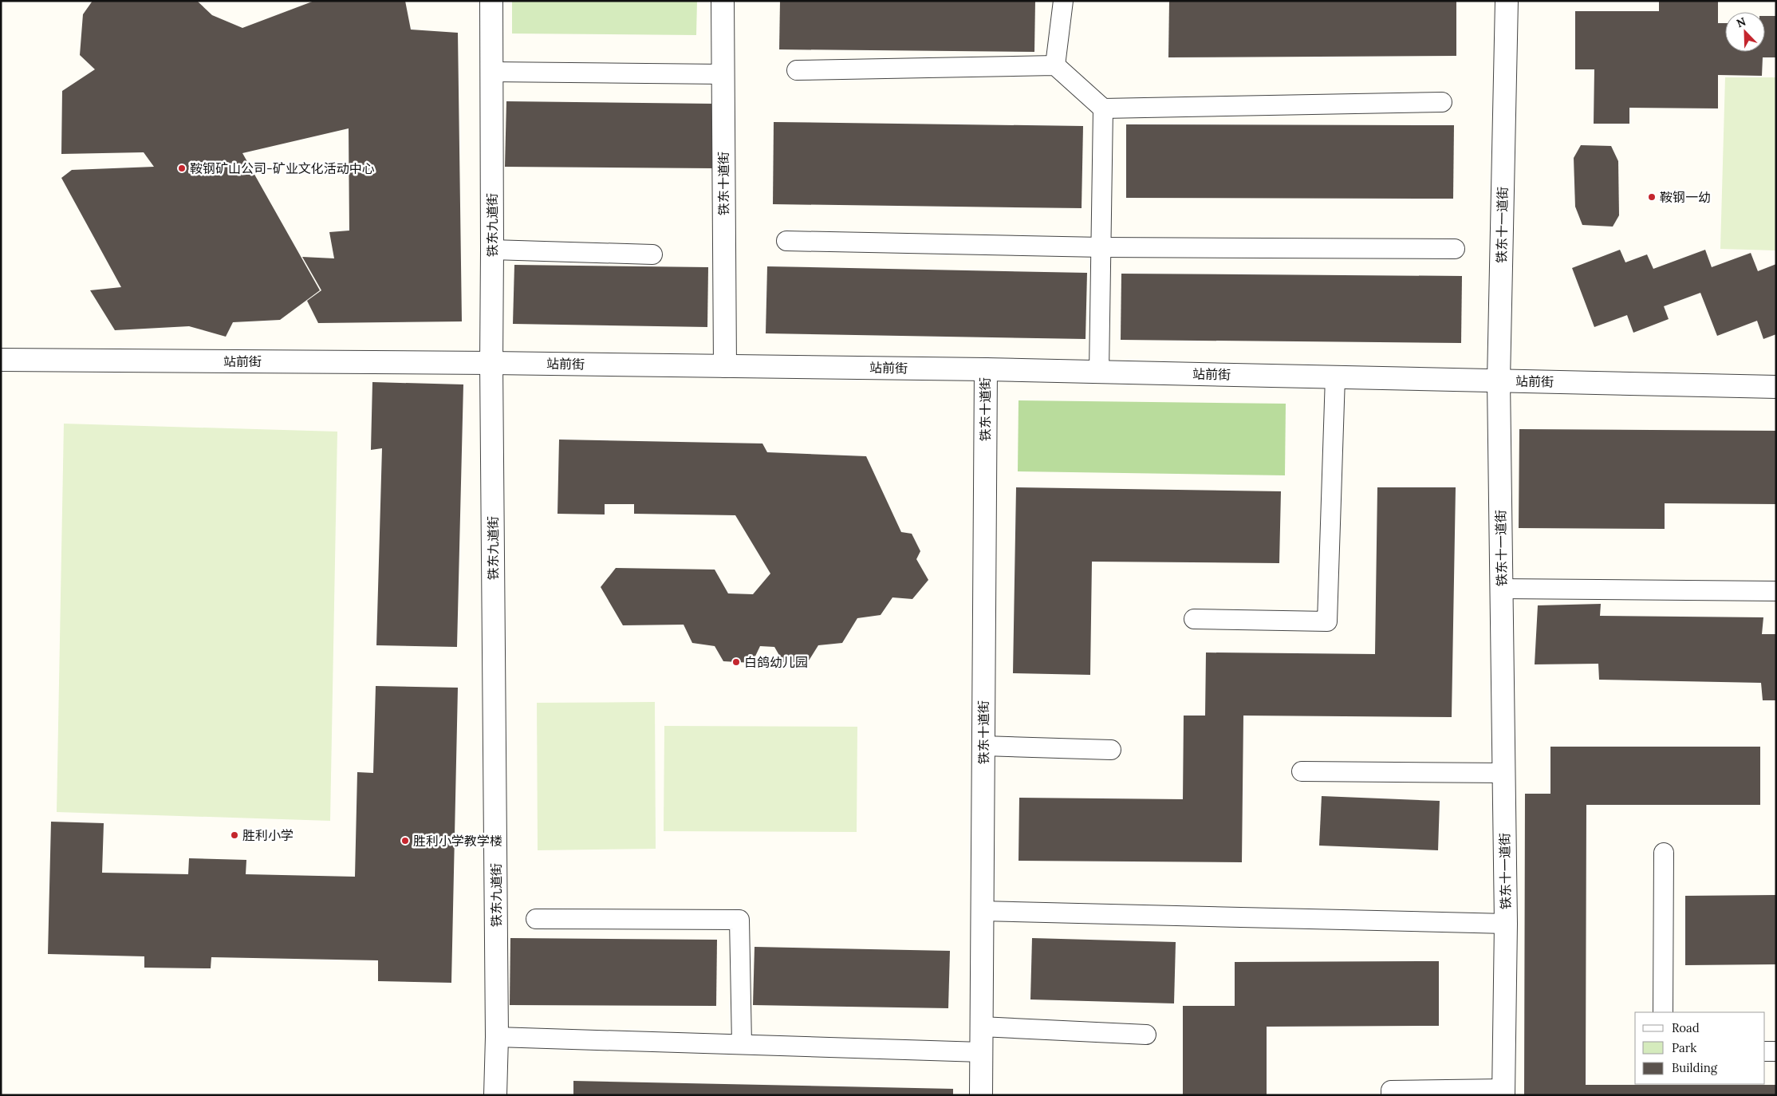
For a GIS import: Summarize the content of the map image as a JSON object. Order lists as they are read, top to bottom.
{
  "streets": {
    "street": [
      "铁东十道街",
      "铁东九道街",
      "铁东十一道街",
      "站前街"
    ]
  },
  "crossings": [
    ["铁东十道街", "站前街"],
    ["铁东九道街", "站前街"],
    ["铁东十一道街", "站前街"]
  ],
  "places": [
    "鞍钢矿山公司-矿业文化活动中心",
    "鞍钢一幼",
    "白鸽幼儿园",
    "胜利小学",
    "胜利小学教学楼"
  ],
  "legend": ["Road", "Park", "Building"],
  "north": "top left"
}
